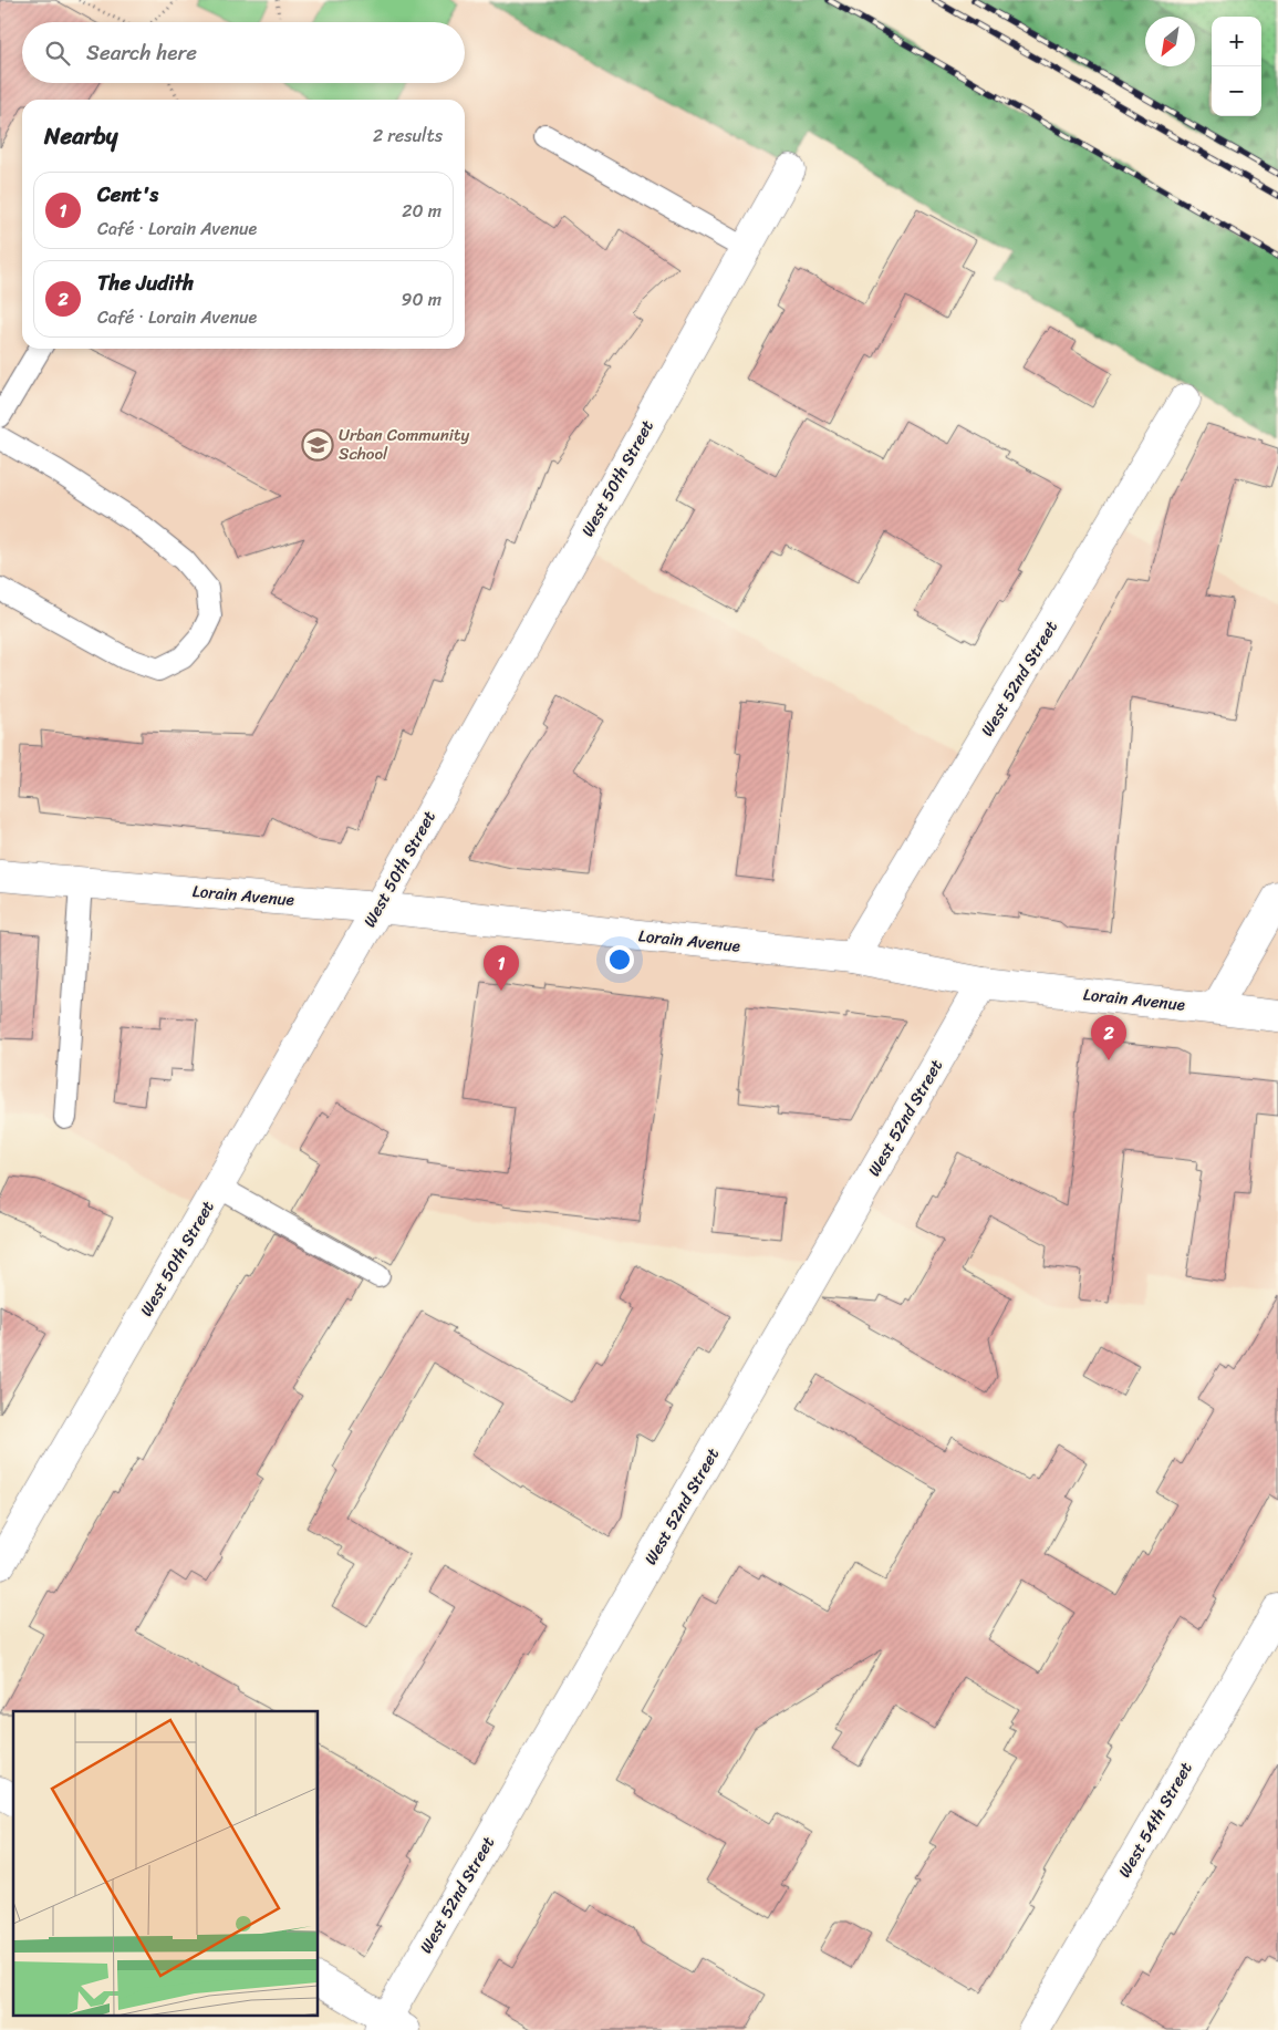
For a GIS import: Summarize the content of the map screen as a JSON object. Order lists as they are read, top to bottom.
{
  "streets": {
    "street": [
      "West 50th Street",
      "West 52nd Street",
      "Lorain Avenue",
      "West 54th Street"
    ]
  },
  "crossings": [
    ["West 50th Street", "Lorain Avenue"],
    ["West 52nd Street", "Lorain Avenue"]
  ],
  "places": {
    "school or university": ["Urban Community School"]
  },
  "north": "bottom left",
  "page": {
    "map_buttons": ["+", "−"],
    "search": "Search here",
    "heading": ["Nearby", "2 results"],
    "list": [
      {
        "mark": "1",
        "name": "Cent's",
        "note": "Café · Lorain Avenue",
        "value": "20 m"
      },
      {
        "mark": "2",
        "name": "The Judith",
        "note": "Café · Lorain Avenue",
        "value": "90 m"
      }
    ],
    "pins": ["1", "2"]
  }
}
